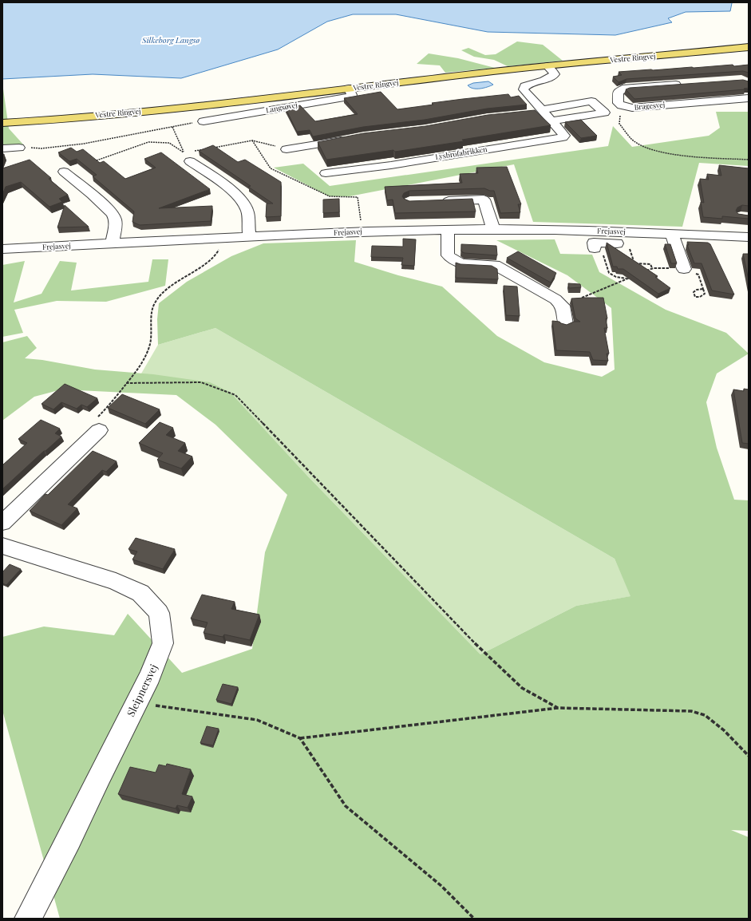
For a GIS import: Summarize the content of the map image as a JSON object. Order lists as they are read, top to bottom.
{
  "streets": {
    "main road": ["Vestre Ringvej"],
    "street": [
      "Bragesvej",
      "Langsøvej",
      "Lysbrofabrikken",
      "Frejasvej",
      "Sleipnersvej"
    ]
  },
  "crossings": [
    ["Vestre Ringvej", "Langsøvej"],
    ["Vestre Ringvej", "Lysbrofabrikken"]
  ],
  "water": ["Silkeborg Langsø"]
}
